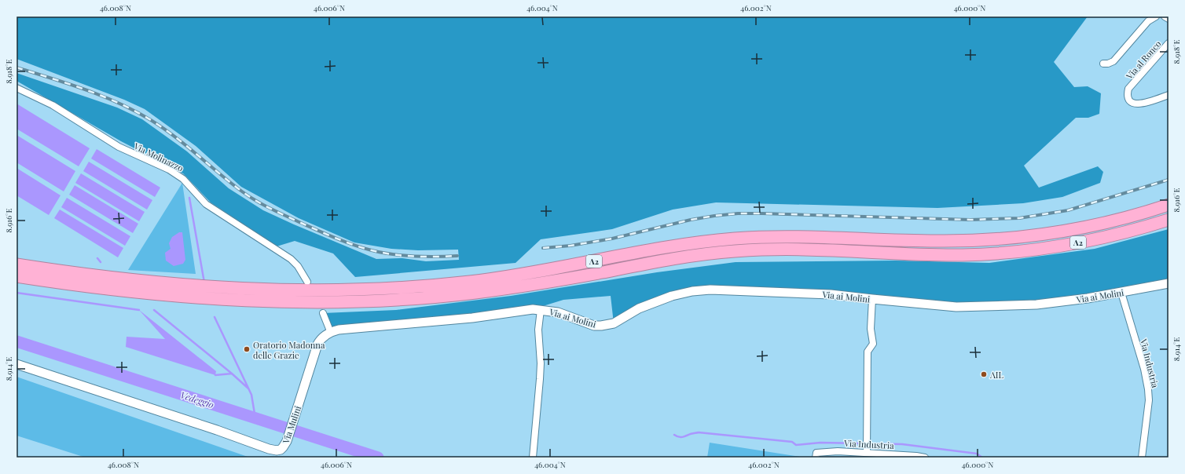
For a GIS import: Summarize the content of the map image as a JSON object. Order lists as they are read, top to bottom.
{
  "streets": {
    "highway": ["A2"],
    "street": [
      "Via al Ronco",
      "Via Molinazzo",
      "Via ai Molini",
      "Via Industria",
      "Via Mulini"
    ]
  },
  "crossings": [
    ["Via ai Molini", "Via Industria"]
  ],
  "water": ["Vedeggio"],
  "places": ["Oratorio Madonna delle Grazie", "AIL"],
  "coordinates": [
    "46.008°N",
    "46.006°N",
    "46.004°N",
    "46.002°N",
    "46.000°N",
    "8.918°E",
    "8.916°E",
    "8.914°E"
  ]
}
